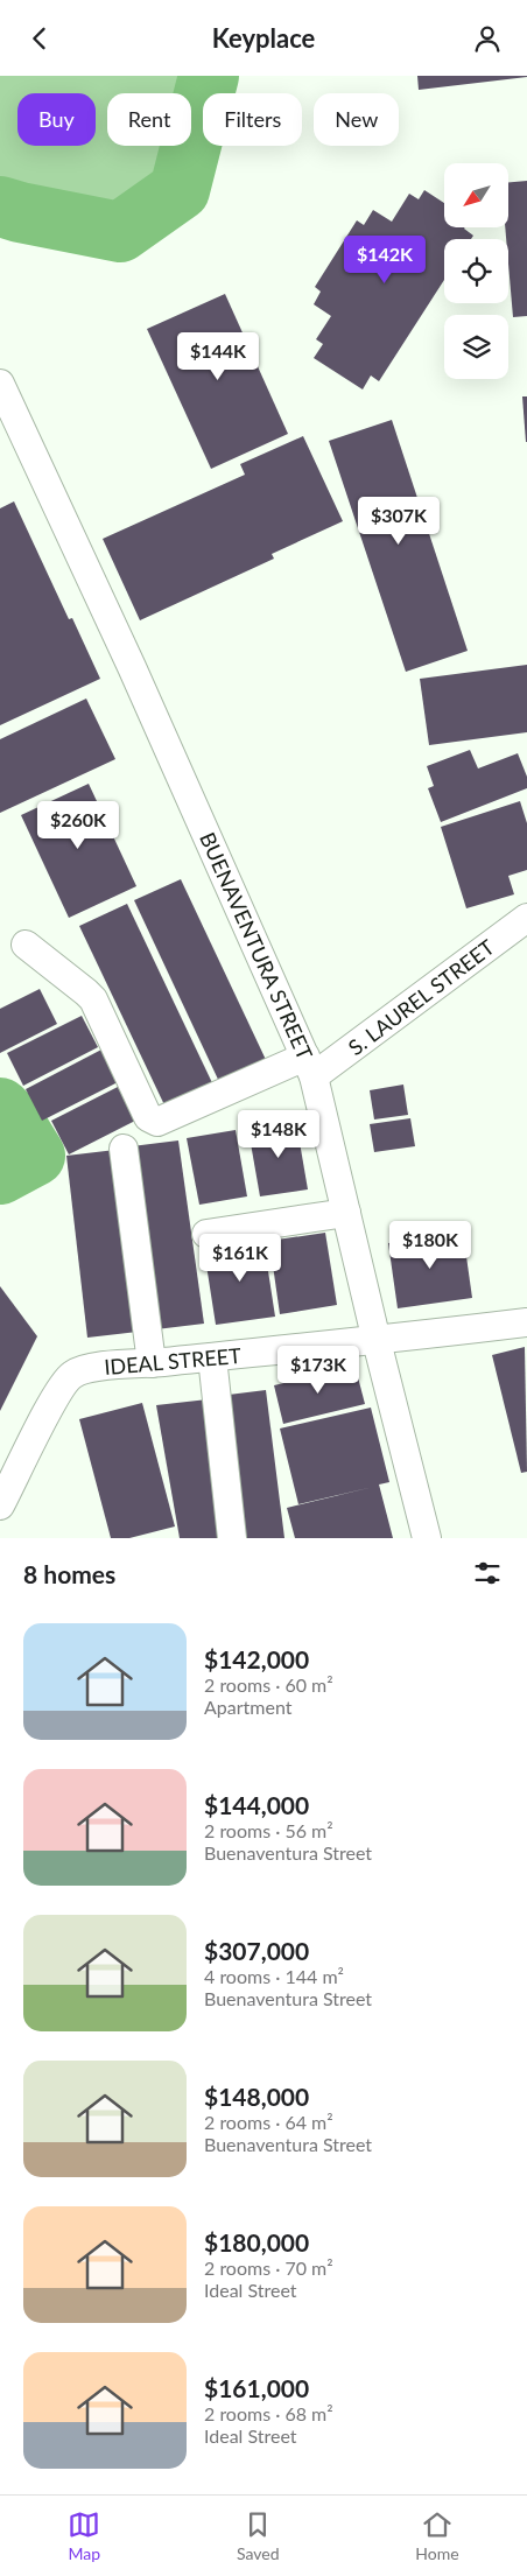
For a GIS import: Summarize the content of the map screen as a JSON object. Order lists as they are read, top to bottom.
{
  "streets": {
    "street": ["BUENAVENTURA STREET", "S. LAUREL STREET", "IDEAL STREET"]
  },
  "crossings": [
    ["BUENAVENTURA STREET", "S. LAUREL STREET"],
    ["BUENAVENTURA STREET", "IDEAL STREET"]
  ],
  "north": "bottom left",
  "page": {
    "header": "Keyplace",
    "chip": [
      "Buy",
      "Rent",
      "Filters",
      "New"
    ],
    "price": [
      "$142K",
      "$144K",
      "$307K",
      "$260K",
      "$148K",
      "$180K",
      "$161K",
      "$173K"
    ],
    "heading": "8 homes",
    "list": [
      {
        "name": "$142,000",
        "note": "2 rooms · 60 m² · Apartment"
      },
      {
        "name": "$144,000",
        "note": "2 rooms · 56 m² · Buenaventura Street"
      },
      {
        "name": "$307,000",
        "note": "4 rooms · 144 m² · Buenaventura Street"
      },
      {
        "name": "$148,000",
        "note": "2 rooms · 64 m² · Buenaventura Street"
      },
      {
        "name": "$180,000",
        "note": "2 rooms · 70 m² · Ideal Street"
      },
      {
        "name": "$161,000",
        "note": "2 rooms · 68 m² · Ideal Street"
      }
    ],
    "tabs": ["Map", "Saved", "Home"]
  }
}
